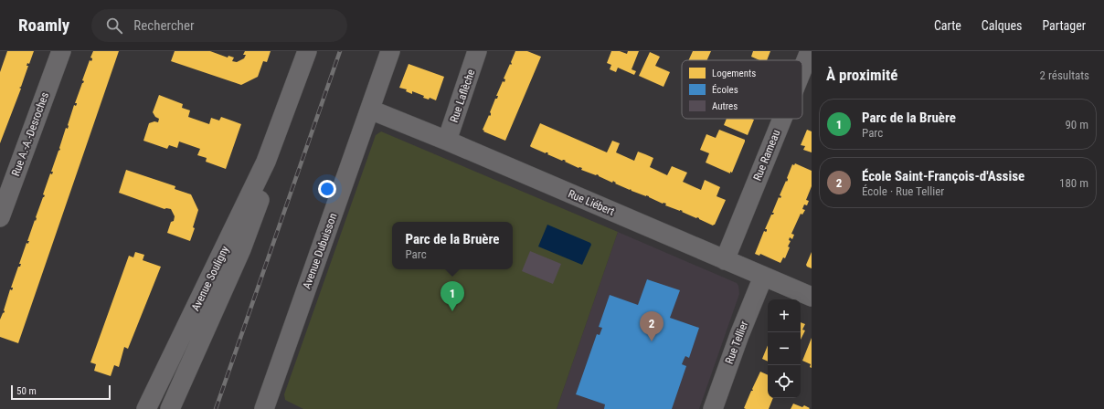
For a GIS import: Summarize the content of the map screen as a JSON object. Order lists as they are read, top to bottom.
{
  "streets": {
    "street": [
      "Rue Laflèche",
      "Rue A.-A.-Desroches",
      "Rue Rameau",
      "Rue Liébert",
      "Avenue Dubuisson",
      "Avenue Souligny",
      "Rue Tellier"
    ]
  },
  "crossings": [
    ["Rue Laflèche", "Rue Liébert"],
    ["Rue Rameau", "Rue Liébert"],
    ["Rue Liébert", "Avenue Dubuisson"],
    ["Rue Liébert", "Rue Tellier"]
  ],
  "legend": ["Logements", "Écoles", "Autres"],
  "scale_bar": "50 m",
  "page": {
    "header": "Roamly",
    "search": "Rechercher",
    "nav": ["Carte", "Calques", "Partager"],
    "heading": ["À proximité", "2 résultats"],
    "list": [
      {
        "mark": "1",
        "name": "Parc de la Bruère",
        "note": "Parc",
        "value": "90 m"
      },
      {
        "mark": "2",
        "name": "École Saint-François-d'Assise",
        "note": "École · Rue Tellier",
        "value": "180 m"
      }
    ],
    "popup": ["Parc de la Bruère", "Parc"],
    "pins": ["1", "2"],
    "map_buttons": ["+", "−"],
    "scale": "50 m"
  }
}
